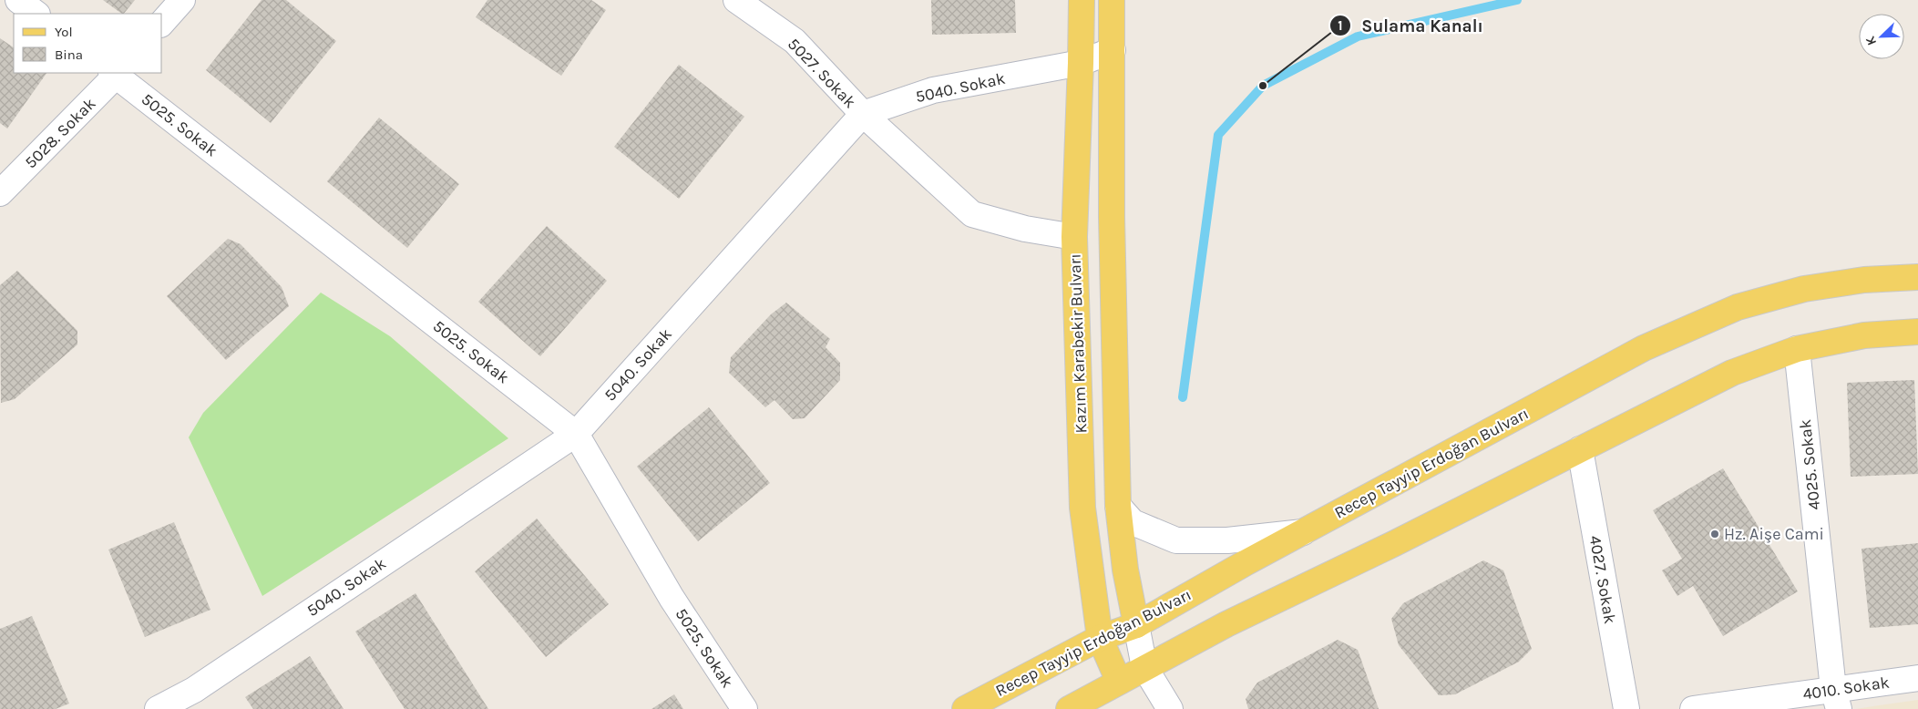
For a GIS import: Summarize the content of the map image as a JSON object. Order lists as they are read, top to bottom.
{
  "streets": {
    "main road": ["Kazım Karabekir Bulvarı", "Recep Tayyip Erdoğan Bulvarı"],
    "street": [
      "5027. Sokak",
      "5040. Sokak",
      "5025. Sokak",
      "5028. Sokak",
      "4025. Sokak",
      "4027. Sokak",
      "4010. Sokak"
    ]
  },
  "crossings": [
    ["5027. Sokak", "5040. Sokak"],
    ["5027. Sokak", "Kazım Karabekir Bulvarı"],
    ["5040. Sokak", "5025. Sokak"],
    ["5040. Sokak", "Kazım Karabekir Bulvarı"],
    ["5025. Sokak", "5028. Sokak"],
    ["Kazım Karabekir Bulvarı", "Recep Tayyip Erdoğan Bulvarı"],
    ["4025. Sokak", "4010. Sokak"]
  ],
  "places": ["Sulama Kanalı", "Hz. Aişe Cami"],
  "legend": ["Yol", "Bina"],
  "north": "bottom left"
}
